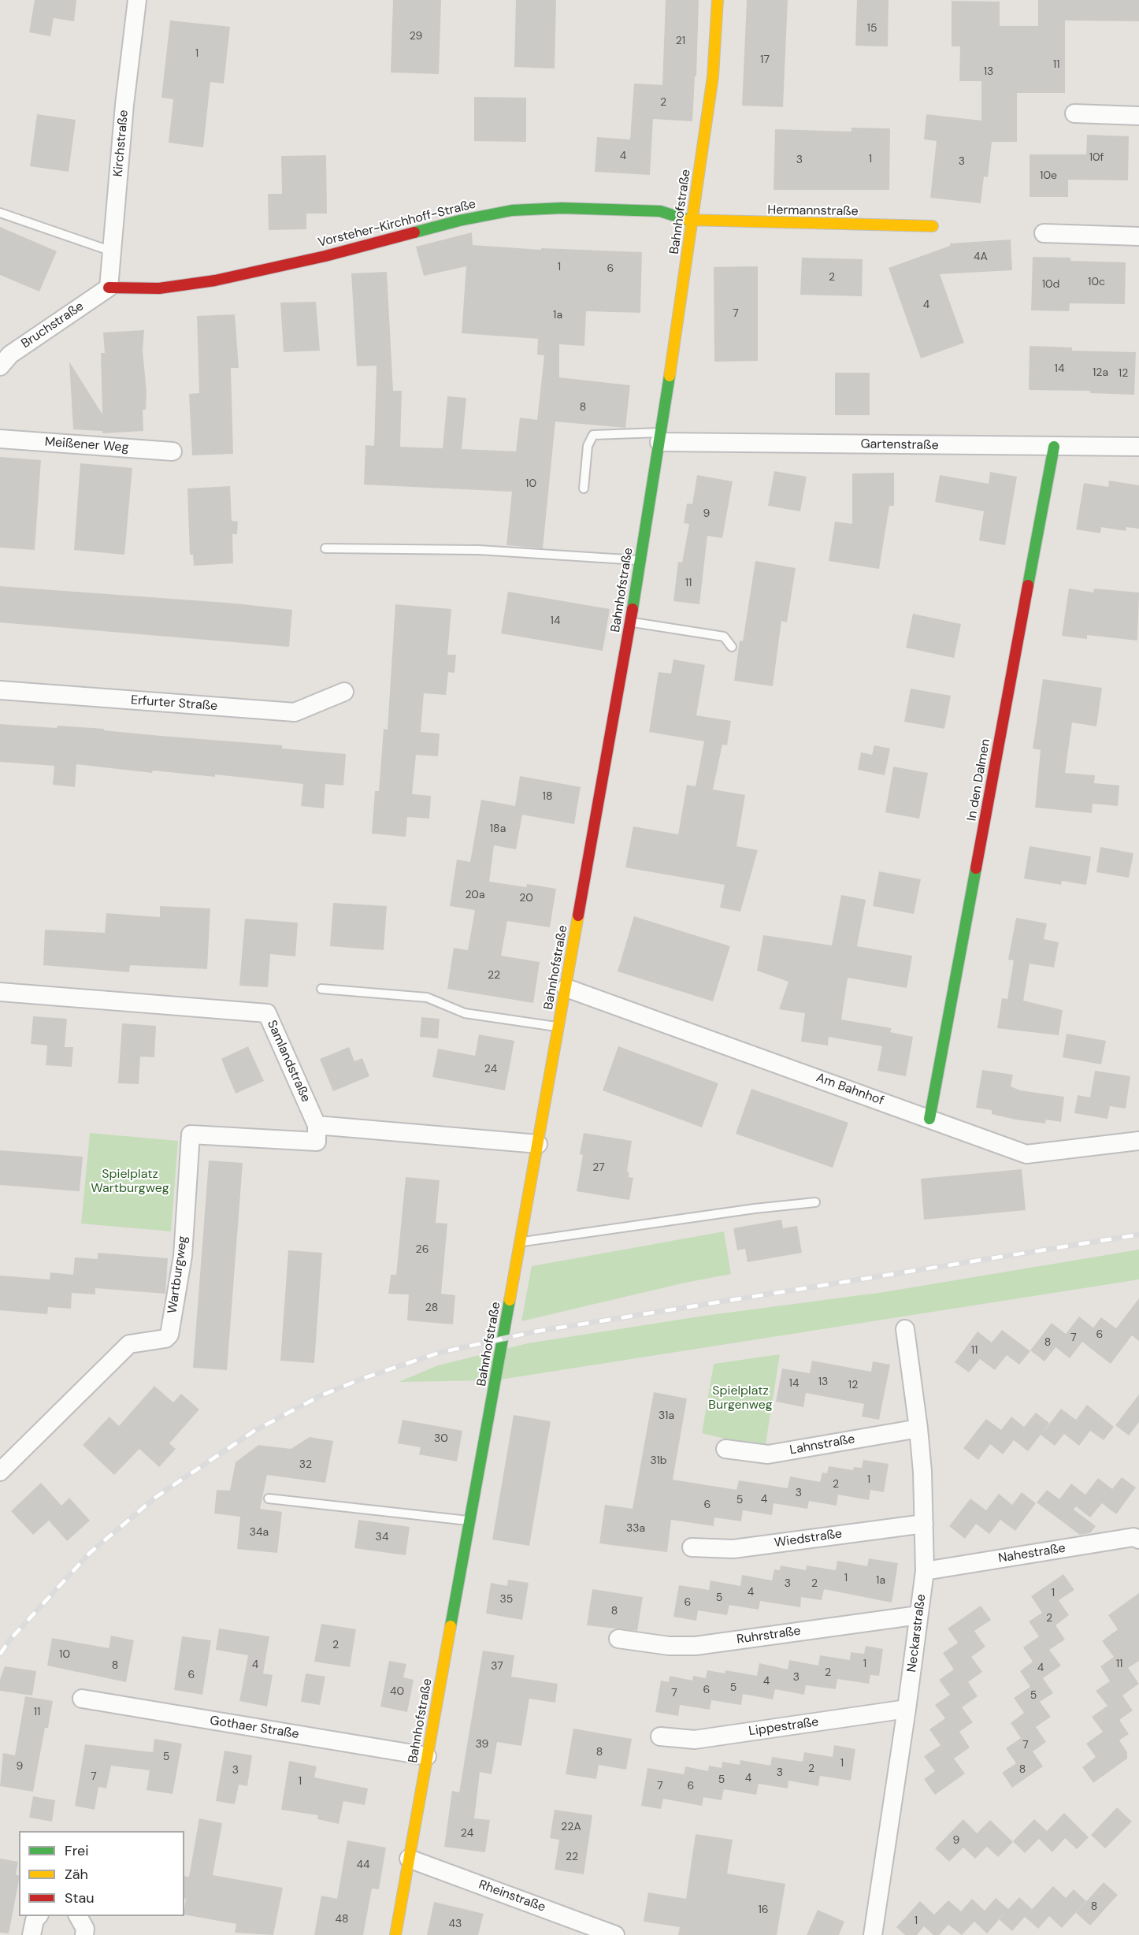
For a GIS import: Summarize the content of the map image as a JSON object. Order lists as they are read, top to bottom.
{
  "streets": {
    "street": [
      "Kirchstraße",
      "Hermannstraße",
      "Bahnhofstraße",
      "Vorsteher-Kirchhoff-Straße",
      "Bruchstraße",
      "Meißener Weg",
      "Gartenstraße",
      "Erfurter Straße",
      "In den Dalmen",
      "Samlandstraße",
      "Am Bahnhof",
      "Wartburgweg",
      "Lahnstraße",
      "Wiedstraße",
      "Nahestraße",
      "Neckarstraße",
      "Ruhrstraße",
      "Lippestraße",
      "Gothaer Straße",
      "Rheinstraße"
    ]
  },
  "crossings": [
    ["Kirchstraße", "Vorsteher-Kirchhoff-Straße"],
    ["Kirchstraße", "Bruchstraße"],
    ["Hermannstraße", "Bahnhofstraße"],
    ["Hermannstraße", "Vorsteher-Kirchhoff-Straße"],
    ["Bahnhofstraße", "Vorsteher-Kirchhoff-Straße"],
    ["Bahnhofstraße", "Gartenstraße"],
    ["Bahnhofstraße", "Am Bahnhof"],
    ["Bahnhofstraße", "Gothaer Straße"],
    ["Bahnhofstraße", "Rheinstraße"],
    ["Vorsteher-Kirchhoff-Straße", "Bruchstraße"],
    ["Gartenstraße", "In den Dalmen"],
    ["In den Dalmen", "Am Bahnhof"],
    ["Samlandstraße", "Wartburgweg"],
    ["Lahnstraße", "Neckarstraße"],
    ["Wiedstraße", "Neckarstraße"],
    ["Nahestraße", "Neckarstraße"],
    ["Neckarstraße", "Ruhrstraße"],
    ["Neckarstraße", "Lippestraße"]
  ],
  "parks": ["Spielplatz Wartburgweg", "Spielplatz Burgenweg"],
  "house_numbers": [
    "15",
    "29",
    "21",
    "1",
    "17",
    "11",
    "13",
    "2",
    "4",
    "10f",
    "1",
    "3",
    "3",
    "10e",
    "4A",
    "1",
    "6",
    "2",
    "10c",
    "10d",
    "4",
    "7",
    "1a",
    "14",
    "12a",
    "12",
    "8",
    "10",
    "9",
    "11",
    "14",
    "18",
    "18a",
    "20a",
    "20",
    "22",
    "24",
    "27",
    "26",
    "28",
    "6",
    "7",
    "8",
    "11",
    "13",
    "14",
    "12",
    "31a",
    "30",
    "31b",
    "32",
    "1",
    "2",
    "3",
    "4",
    "5",
    "6",
    "33a",
    "34a",
    "34",
    "1",
    "1a",
    "3",
    "2",
    "4",
    "1",
    "5",
    "35",
    "6",
    "8",
    "2",
    "2",
    "10",
    "1",
    "11",
    "4",
    "8",
    "37",
    "4",
    "2",
    "6",
    "3",
    "4",
    "5",
    "6",
    "40",
    "7",
    "5",
    "11",
    "39",
    "7",
    "8",
    "5",
    "1",
    "9",
    "2",
    "8",
    "3",
    "3",
    "7",
    "4",
    "5",
    "1",
    "7",
    "6",
    "22A",
    "24",
    "9",
    "22",
    "44",
    "8",
    "16",
    "48",
    "1",
    "43"
  ],
  "legend": ["Frei", "Zäh", "Stau"]
}
